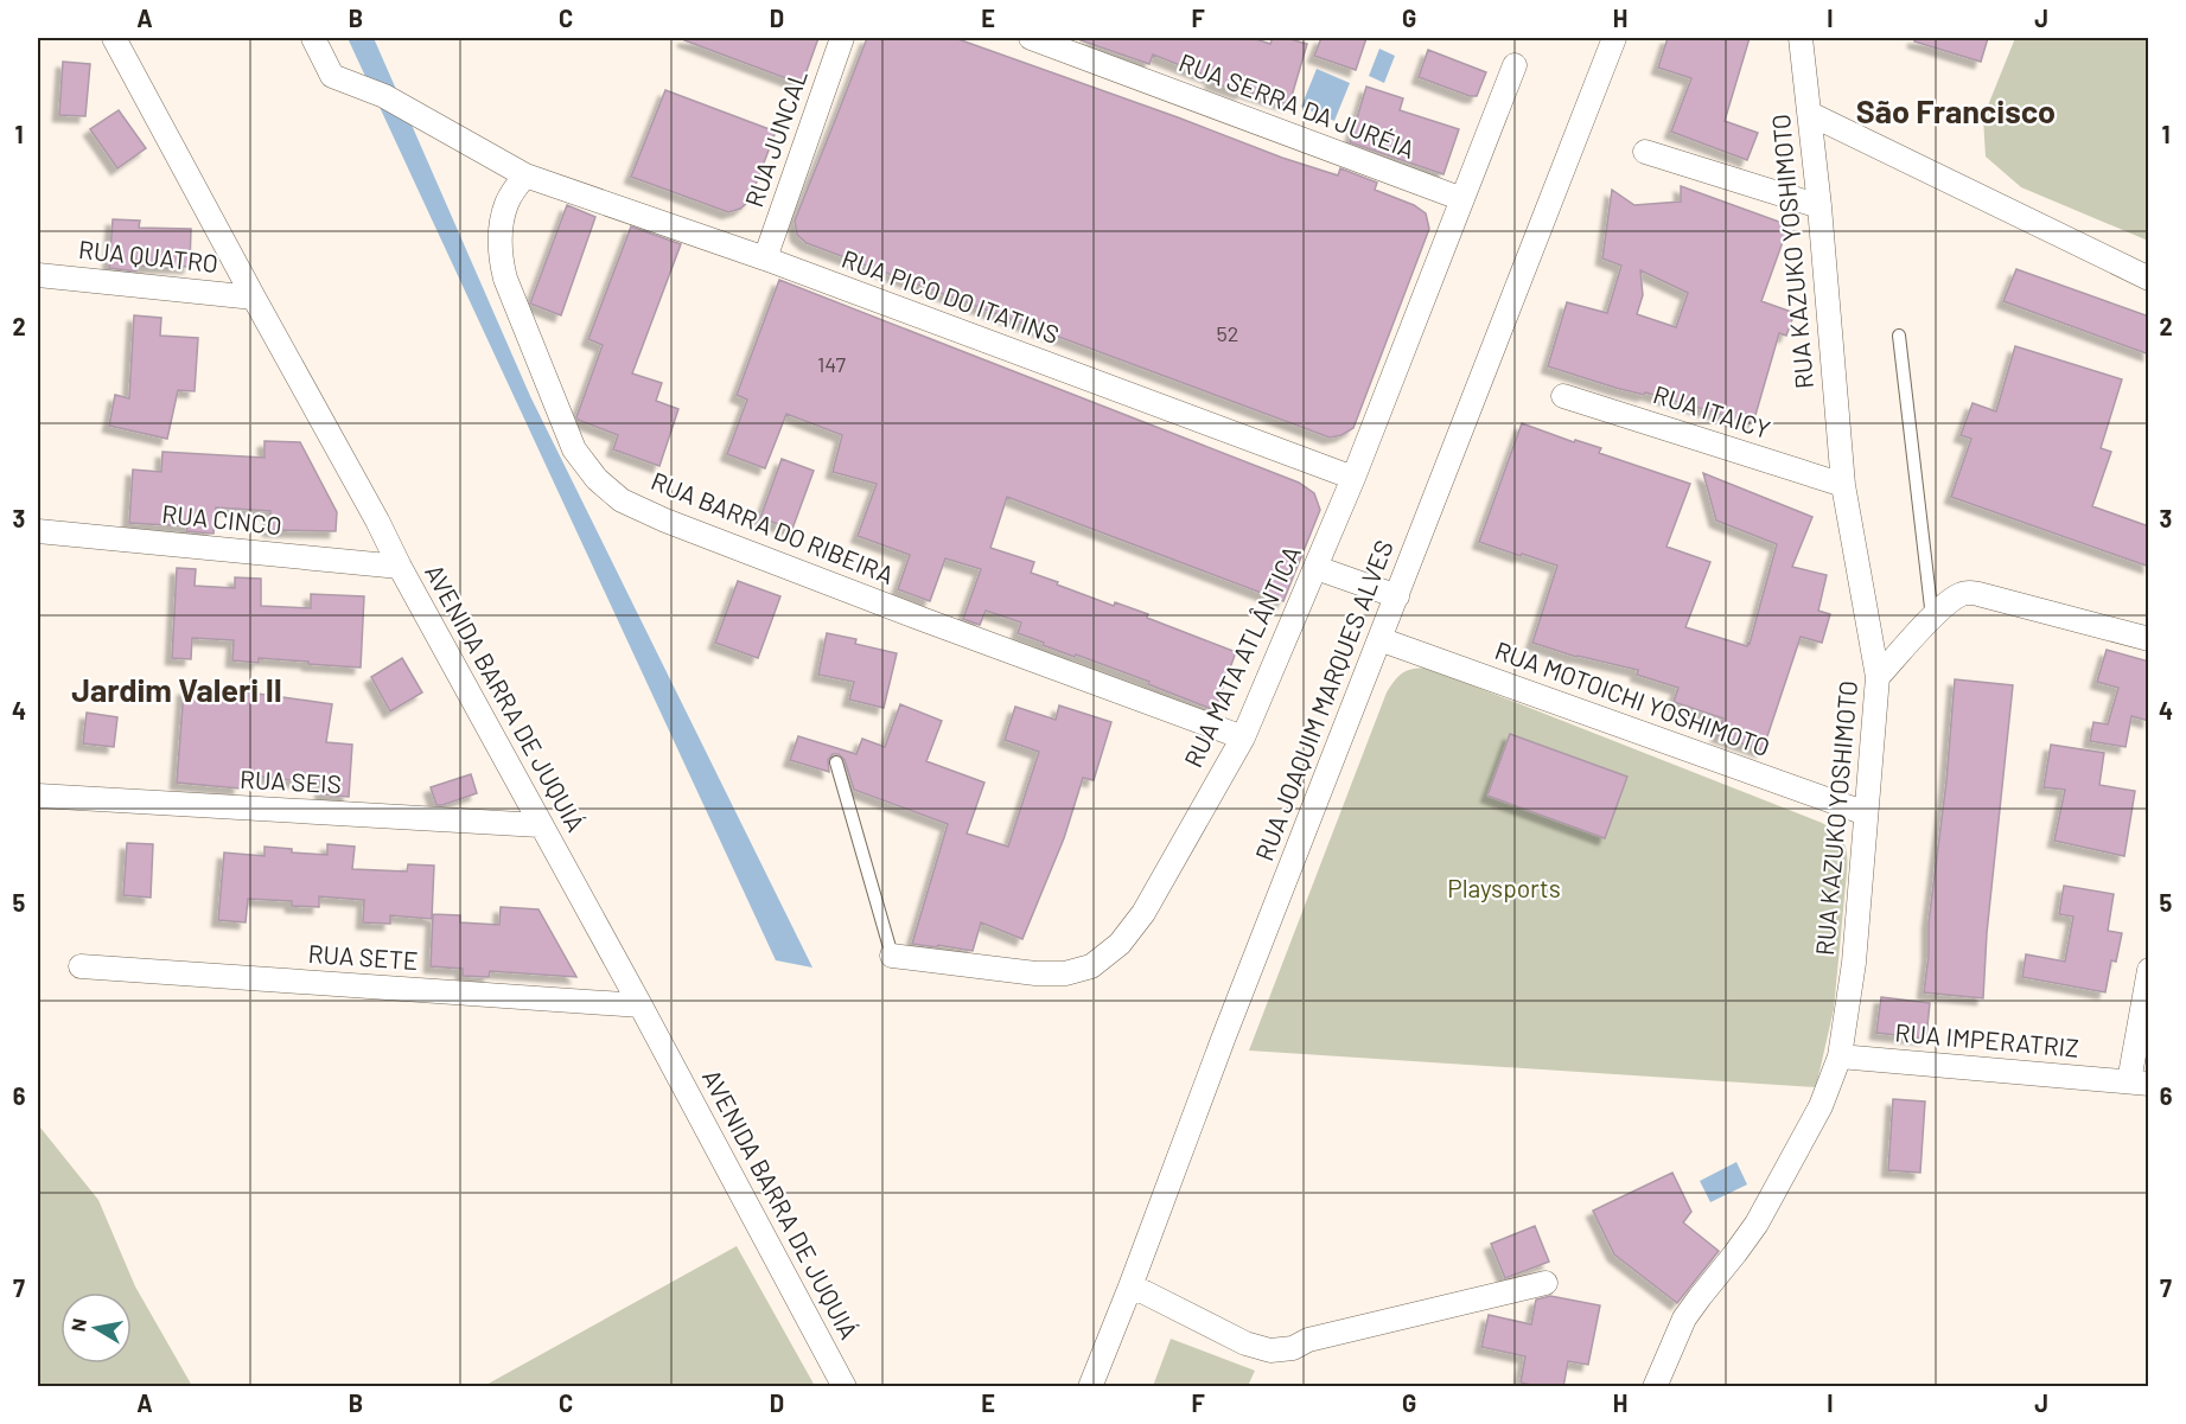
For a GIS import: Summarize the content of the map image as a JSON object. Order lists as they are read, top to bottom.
{
  "streets": {
    "street": [
      "RUA SERRA DA JURÉIA",
      "RUA JUNCAL",
      "RUA KAZUKO YOSHIMOTO",
      "RUA QUATRO",
      "RUA PICO DO ITATINS",
      "RUA ITAICY",
      "RUA CINCO",
      "RUA BARRA DO RIBEIRA",
      "RUA MATA ATLÂNTICA",
      "AVENIDA BARRA DE JUQUIÁ",
      "RUA MOTOICHI YOSHIMOTO",
      "RUA JOAQUIM MARQUES ALVES",
      "RUA SEIS",
      "RUA SETE",
      "RUA IMPERATRIZ"
    ]
  },
  "crossings": [
    ["RUA SERRA DA JURÉIA", "RUA MATA ATLÂNTICA"],
    ["RUA JUNCAL", "RUA PICO DO ITATINS"],
    ["RUA KAZUKO YOSHIMOTO", "RUA ITAICY"],
    ["RUA KAZUKO YOSHIMOTO", "RUA MOTOICHI YOSHIMOTO"],
    ["RUA KAZUKO YOSHIMOTO", "RUA IMPERATRIZ"],
    ["RUA QUATRO", "AVENIDA BARRA DE JUQUIÁ"],
    ["RUA PICO DO ITATINS", "RUA BARRA DO RIBEIRA"],
    ["RUA PICO DO ITATINS", "RUA MATA ATLÂNTICA"],
    ["RUA CINCO", "AVENIDA BARRA DE JUQUIÁ"],
    ["RUA BARRA DO RIBEIRA", "RUA MATA ATLÂNTICA"],
    ["AVENIDA BARRA DE JUQUIÁ", "RUA SEIS"],
    ["AVENIDA BARRA DE JUQUIÁ", "RUA SETE"],
    ["RUA MOTOICHI YOSHIMOTO", "RUA JOAQUIM MARQUES ALVES"]
  ],
  "districts": ["São Francisco", "Jardim Valeri II"],
  "parks": ["Playsports"],
  "house_numbers": ["52", "147"],
  "north": "left",
  "grid": {
    "columns": [
      "A",
      "B",
      "C",
      "D",
      "E",
      "F",
      "G",
      "H",
      "I",
      "J"
    ],
    "rows": [
      "1",
      "2",
      "3",
      "4",
      "5",
      "6",
      "7"
    ]
  }
}
